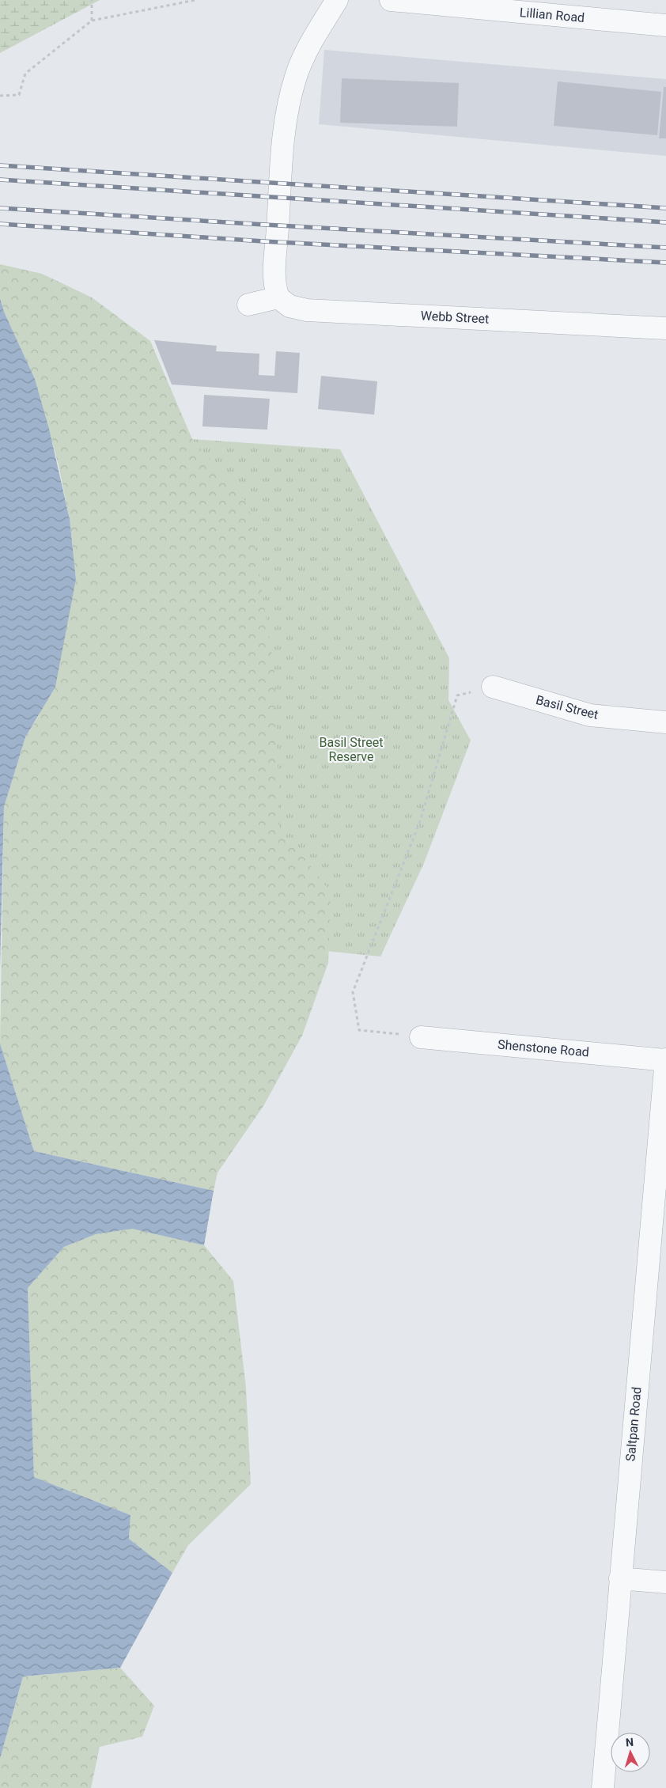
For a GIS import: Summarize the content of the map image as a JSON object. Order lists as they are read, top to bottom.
{
  "streets": {
    "street": [
      "Lillian Road",
      "Webb Street",
      "Basil Street",
      "Shenstone Road",
      "Saltpan Road"
    ]
  },
  "crossings": [
    ["Shenstone Road", "Saltpan Road"]
  ],
  "parks": ["Basil Street Reserve"],
  "north": "top"
}
